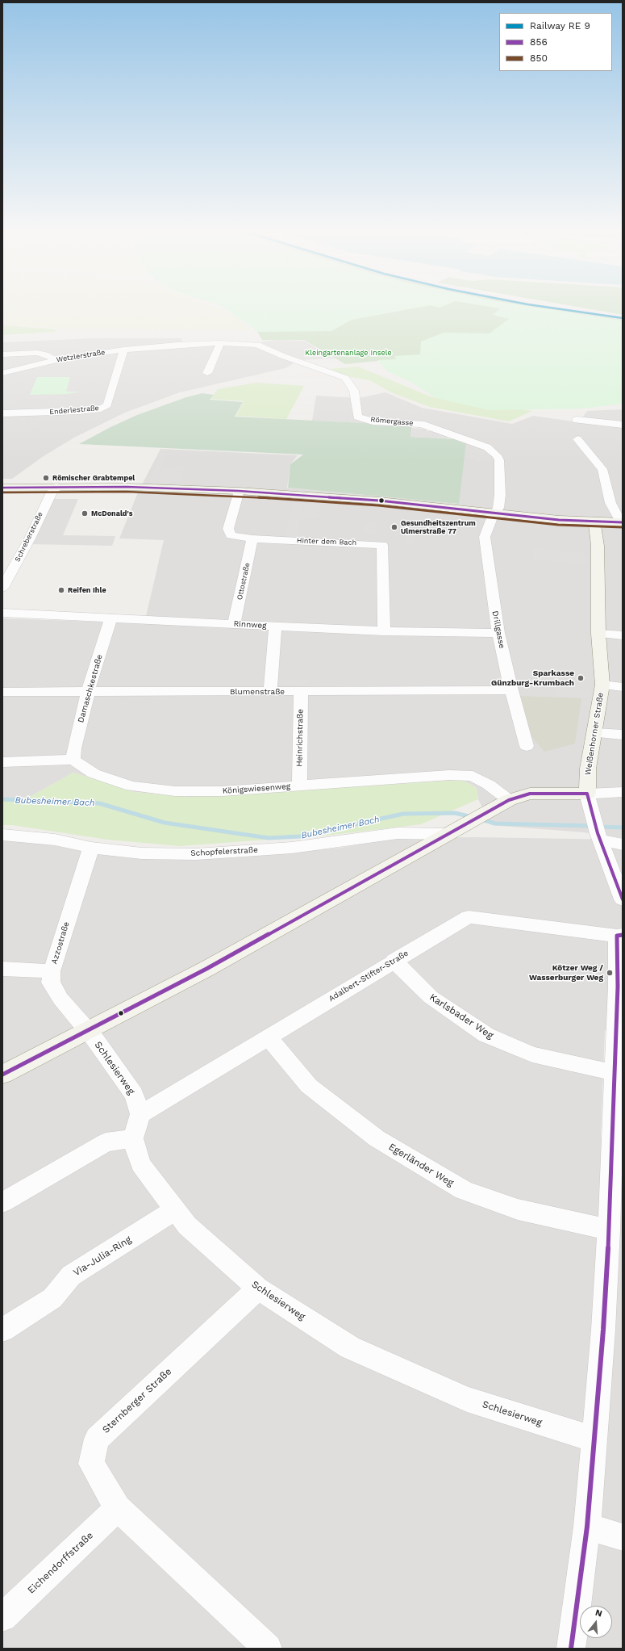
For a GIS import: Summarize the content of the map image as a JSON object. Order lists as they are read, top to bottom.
{
  "streets": {
    "main road": ["Weißenhorner Straße"],
    "street": [
      "Wetzlerstraße",
      "Enderlestraße",
      "Römergasse",
      "Schreberstraße",
      "Hinter dem Bach",
      "Ottostraße",
      "Rinnweg",
      "Drillgasse",
      "Damaschkestraße",
      "Blumenstraße",
      "Heinrichstraße",
      "Königswiesenweg",
      "Schopfelerstraße",
      "Azzostraße",
      "Adalbert-Stifter-Straße",
      "Karlsbader Weg",
      "Schlesierweg",
      "Egerländer Weg",
      "Via-Julia-Ring",
      "Sternberger Straße",
      "Eichendorffstraße"
    ]
  },
  "crossings": [
    ["Wetzlerstraße", "Enderlestraße"],
    ["Wetzlerstraße", "Römergasse"],
    ["Römergasse", "Drillgasse"],
    ["Hinter dem Bach", "Ottostraße"],
    ["Hinter dem Bach", "Rinnweg"],
    ["Ottostraße", "Rinnweg"],
    ["Rinnweg", "Drillgasse"],
    ["Rinnweg", "Damaschkestraße"],
    ["Drillgasse", "Blumenstraße"],
    ["Damaschkestraße", "Blumenstraße"],
    ["Damaschkestraße", "Königswiesenweg"],
    ["Blumenstraße", "Heinrichstraße"],
    ["Heinrichstraße", "Königswiesenweg"],
    ["Schopfelerstraße", "Azzostraße"],
    ["Azzostraße", "Schlesierweg"],
    ["Adalbert-Stifter-Straße", "Karlsbader Weg"],
    ["Adalbert-Stifter-Straße", "Schlesierweg"],
    ["Adalbert-Stifter-Straße", "Egerländer Weg"],
    ["Schlesierweg", "Via-Julia-Ring"],
    ["Schlesierweg", "Sternberger Straße"],
    ["Sternberger Straße", "Eichendorffstraße"]
  ],
  "water": ["Bubesheimer Bach"],
  "parks": ["Kleingartenanlage Insele"],
  "places": [
    "Römischer Grabtempel",
    "McDonald's",
    "Gesundheitszentrum Ulmerstraße 77",
    "Reifen Ihle",
    "Sparkasse Günzburg-Krumbach",
    "Kötzer Weg / Wasserburger Weg"
  ],
  "lines": ["transit line 856", "transit line 850"],
  "legend": ["Railway RE 9", "856", "850"],
  "north": "top"
}
